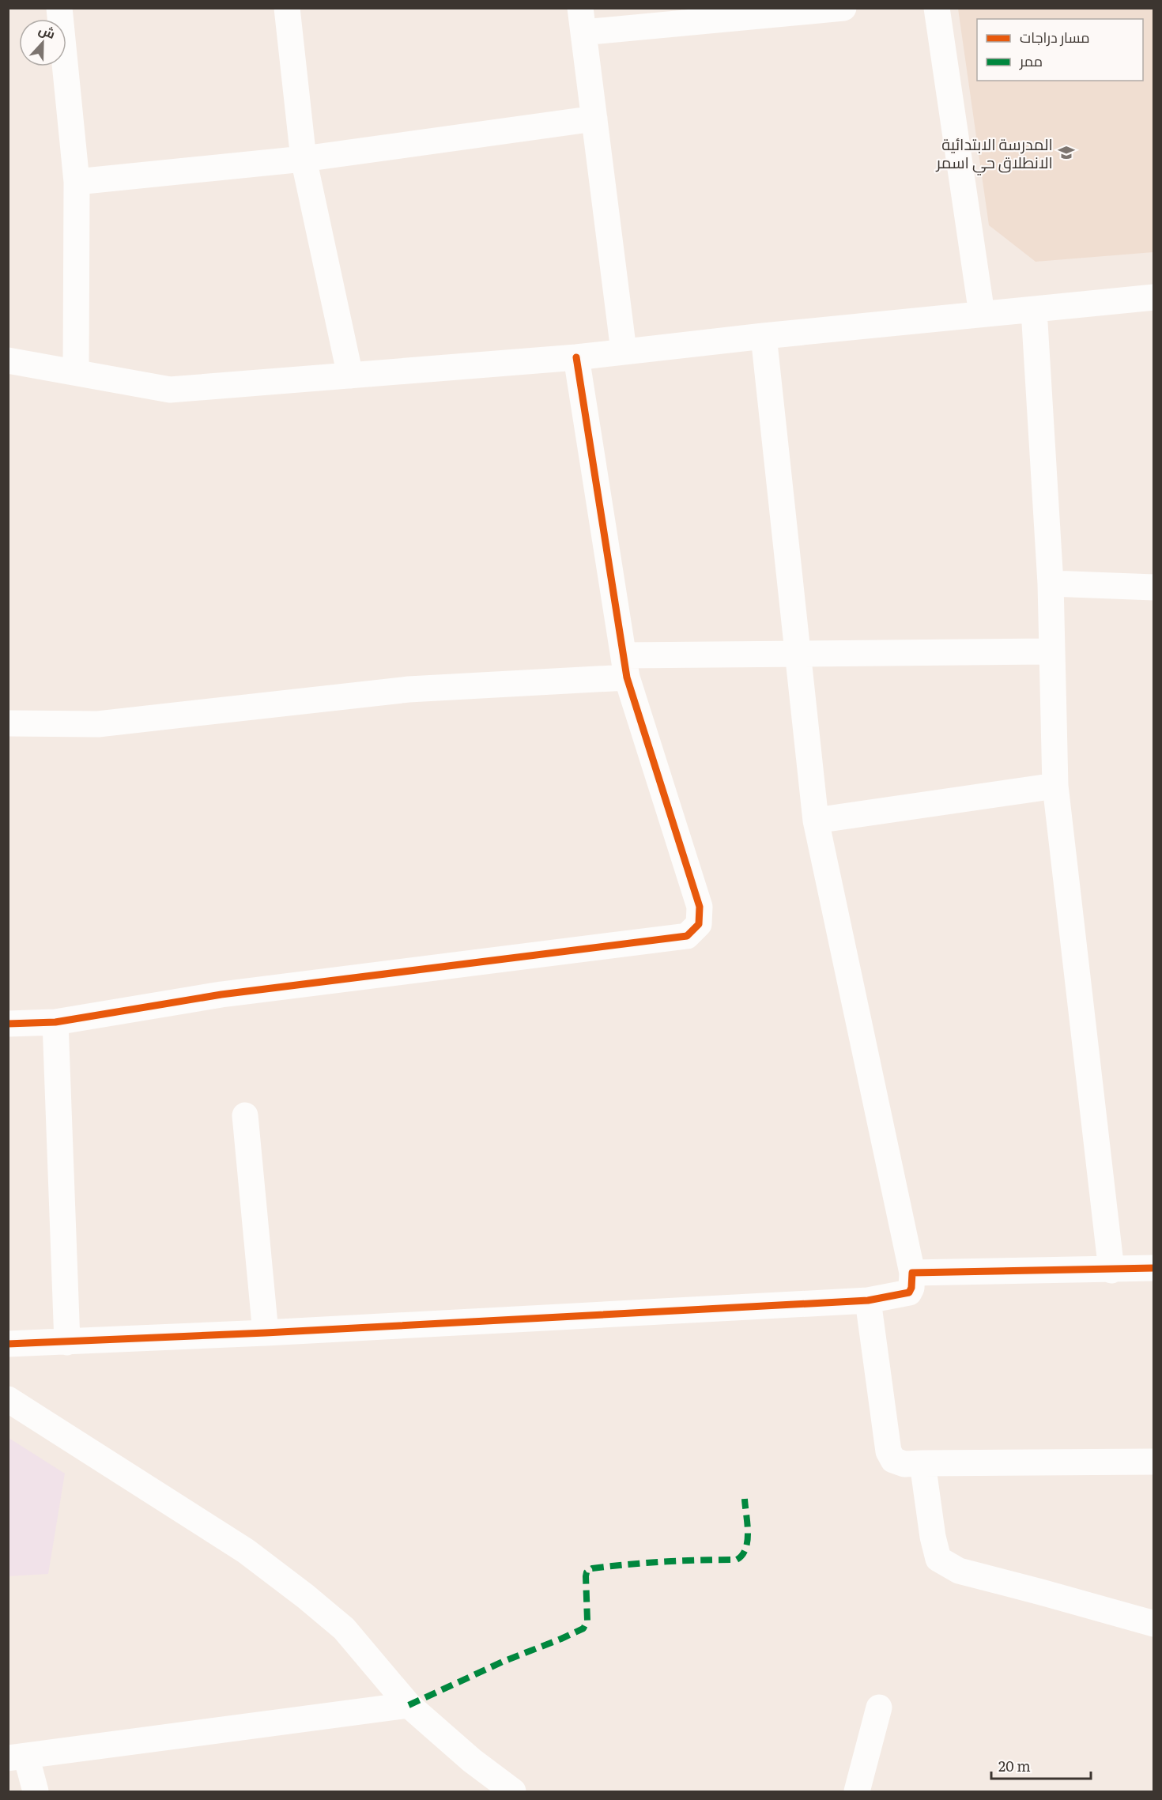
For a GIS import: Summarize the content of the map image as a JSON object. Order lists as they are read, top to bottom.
{
  "places": {
    "school or university": ["المدرسة الابتدائية الانطلاق حي اسمر"]
  },
  "legend": ["مسار دراجات", "ممر"],
  "scale_bar": "20 m",
  "north": "top"
}
